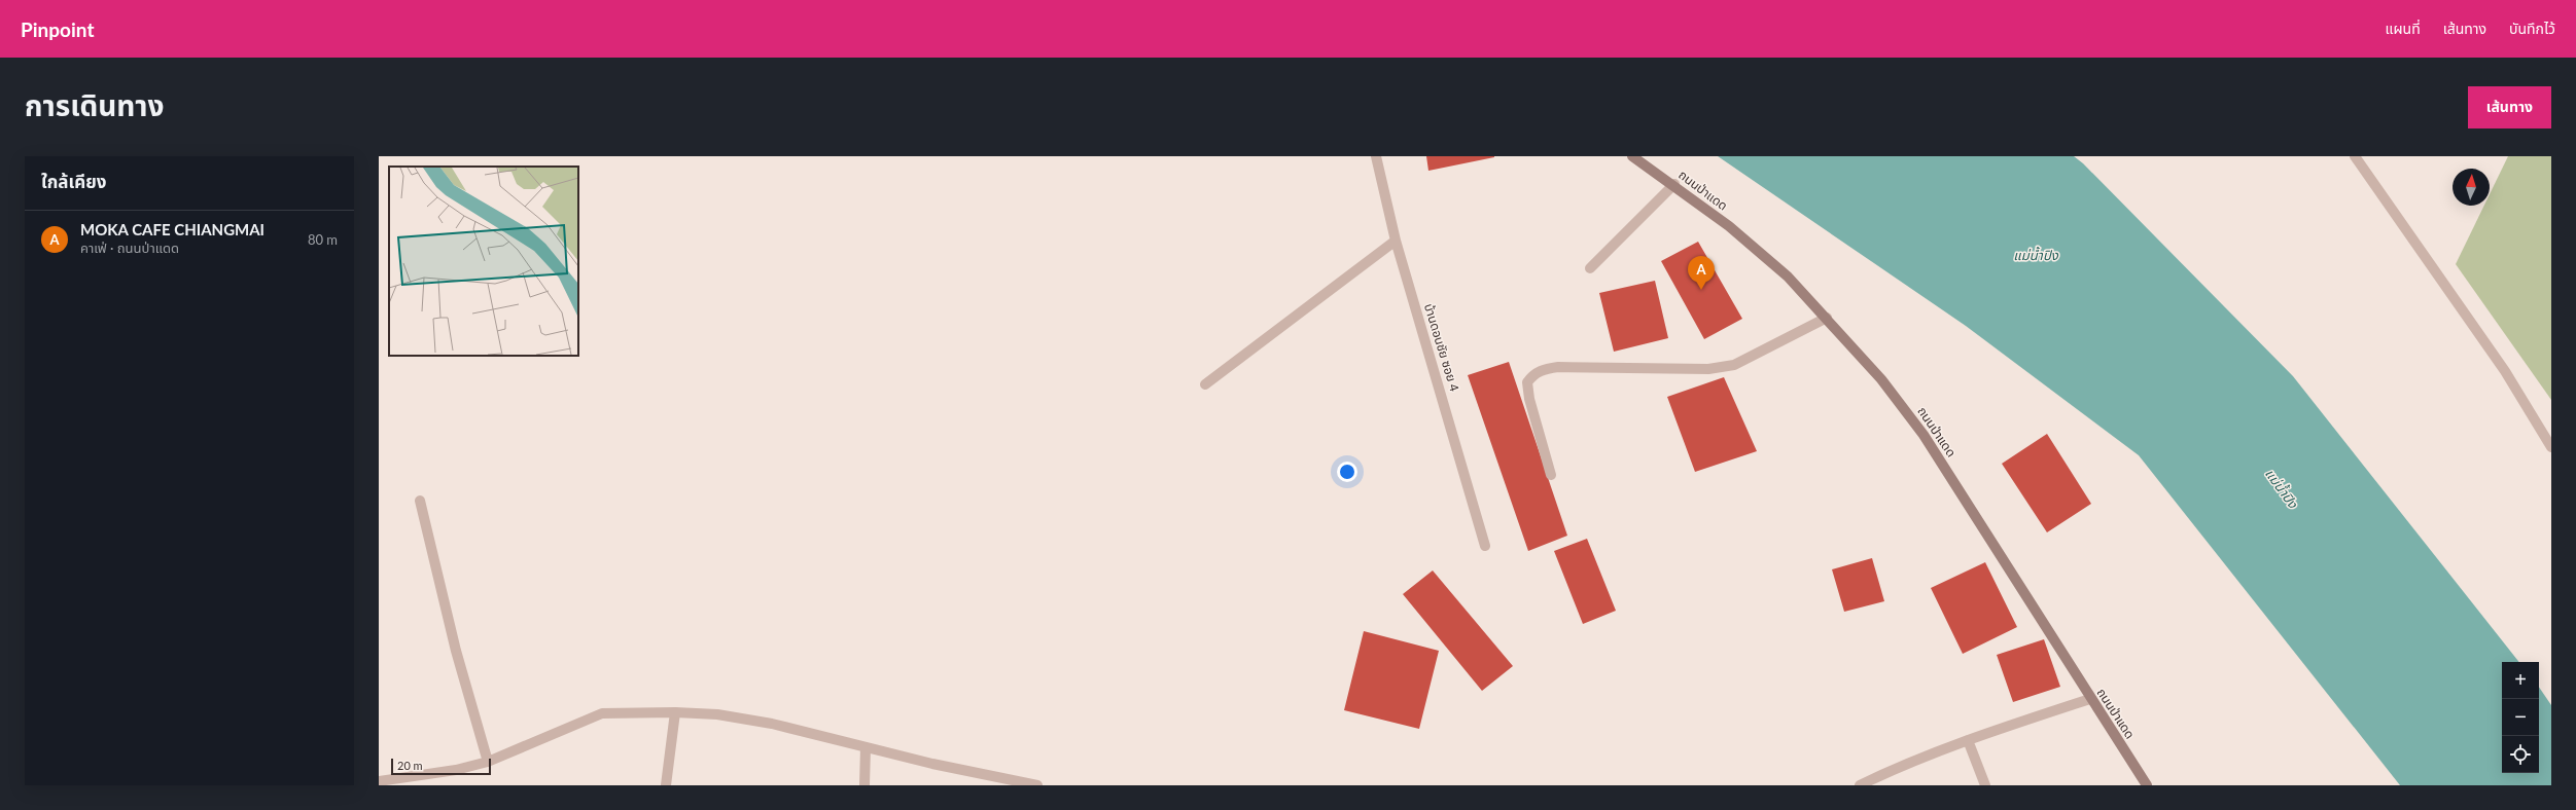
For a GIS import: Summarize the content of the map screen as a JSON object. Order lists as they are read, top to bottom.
{
  "streets": {
    "street": ["ถนนป่าแดด", "บ้านดอนชัย ซอย 4"]
  },
  "water": ["แม่น้ำปิง"],
  "scale_bar": "20 m",
  "north": "top",
  "page": {
    "header": "Pinpoint",
    "nav": ["แผนที่", "เส้นทาง", "บันทึกไว้"],
    "title": "การเดินทาง",
    "buttons": "เส้นทาง",
    "heading": "ใกล้เคียง",
    "list": [
      {
        "mark": "A",
        "name": "MOKA CAFE CHIANGMAI",
        "note": "คาเฟ่ · ถนนป่าแดด",
        "value": "80 m"
      }
    ],
    "pins": "A",
    "map_buttons": ["+", "−"],
    "scale": "20 m"
  }
}
